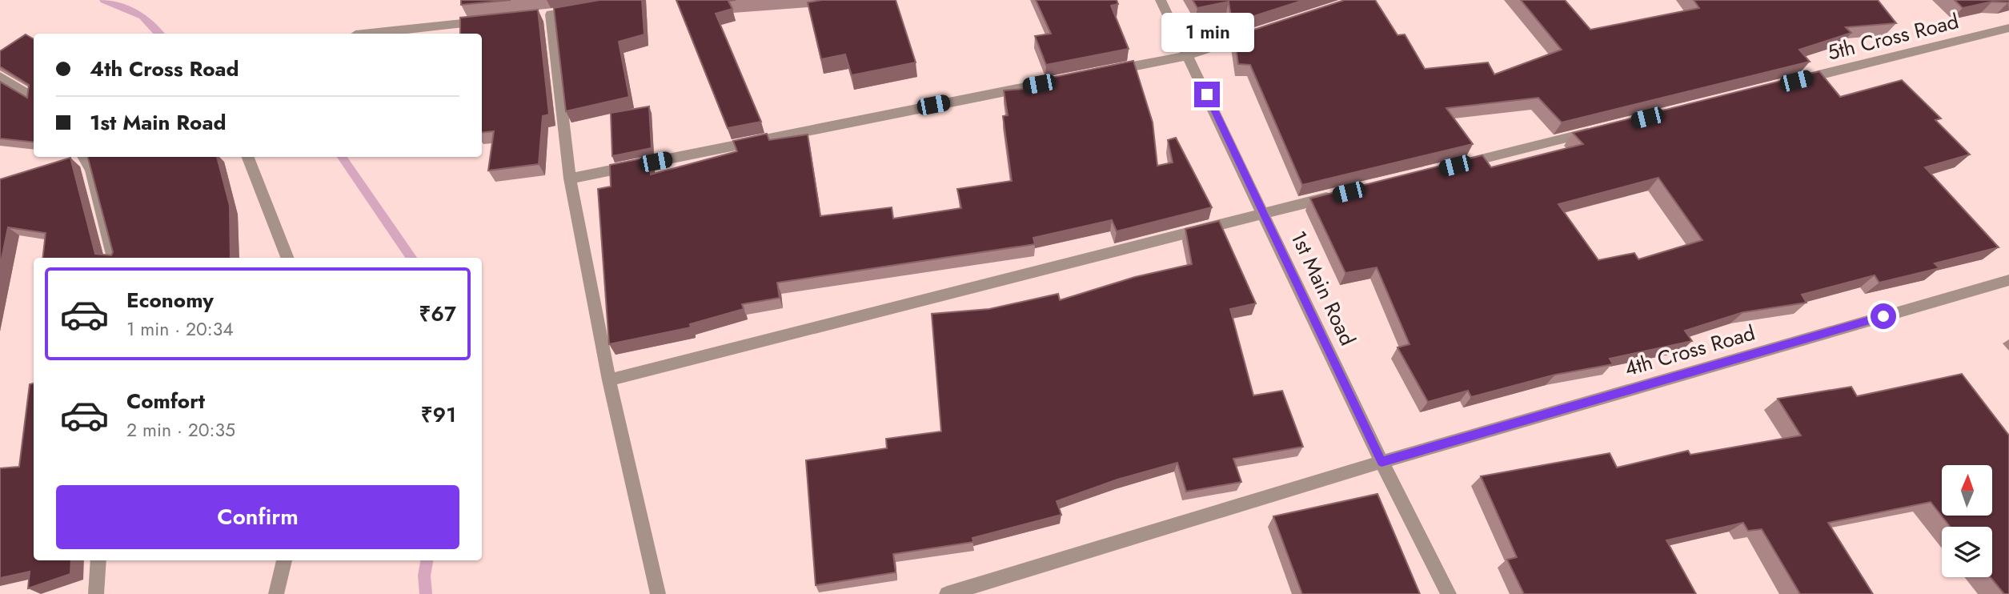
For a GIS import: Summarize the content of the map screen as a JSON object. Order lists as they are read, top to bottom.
{
  "streets": {
    "street": ["5th Cross Road", "1st Main Road", "4th Cross Road"]
  },
  "crossings": [
    ["1st Main Road", "4th Cross Road"]
  ],
  "north": "top",
  "page": {
    "bubble": "1 min",
    "banner": ["4th Cross Road", "1st Main Road"],
    "list": [
      {
        "name": "Economy",
        "note": "1 min · 20:34",
        "value": "₹67"
      },
      {
        "name": "Comfort",
        "note": "2 min · 20:35",
        "value": "₹91"
      }
    ],
    "buttons": "Confirm"
  }
}
